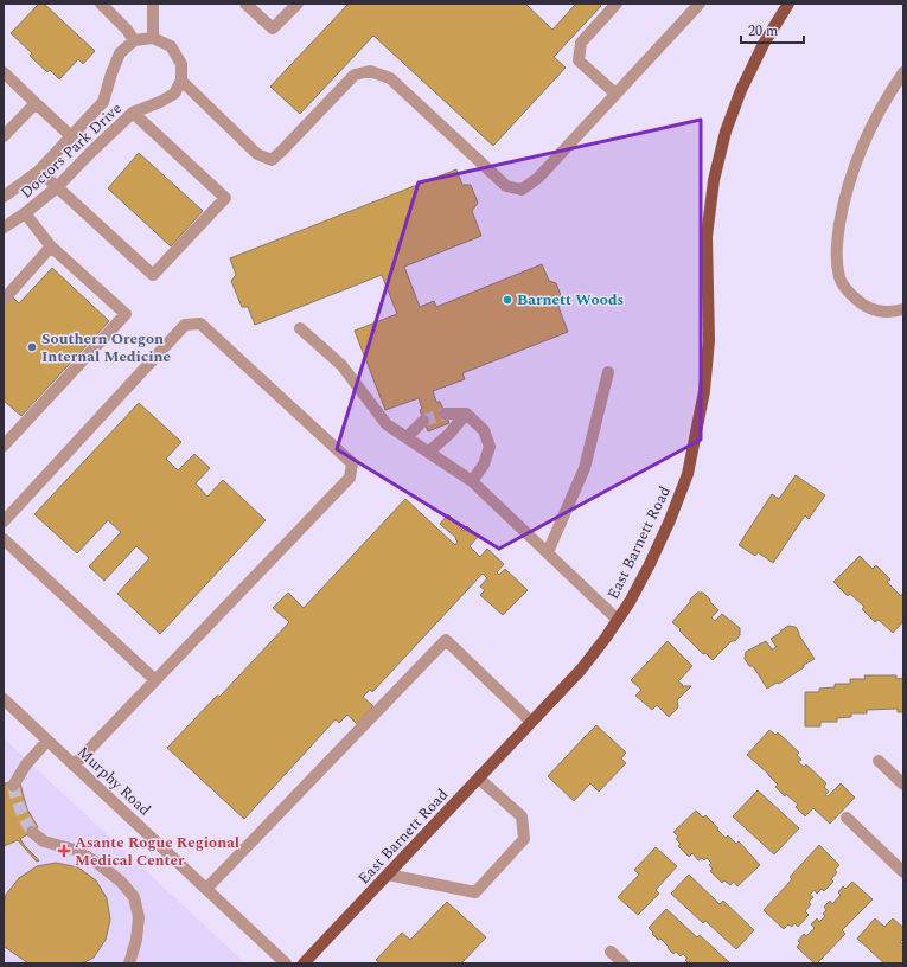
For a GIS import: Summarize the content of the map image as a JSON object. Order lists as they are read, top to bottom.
{
  "streets": {
    "main road": ["East Barnett Road"],
    "street": ["Doctors Park Drive", "Murphy Road"]
  },
  "places": {
    "other": ["Barnett Woods", "Southern Oregon Internal Medicine"],
    "health": ["Asante Rogue Regional Medical Center"]
  },
  "scale_bar": "20 m"
}
